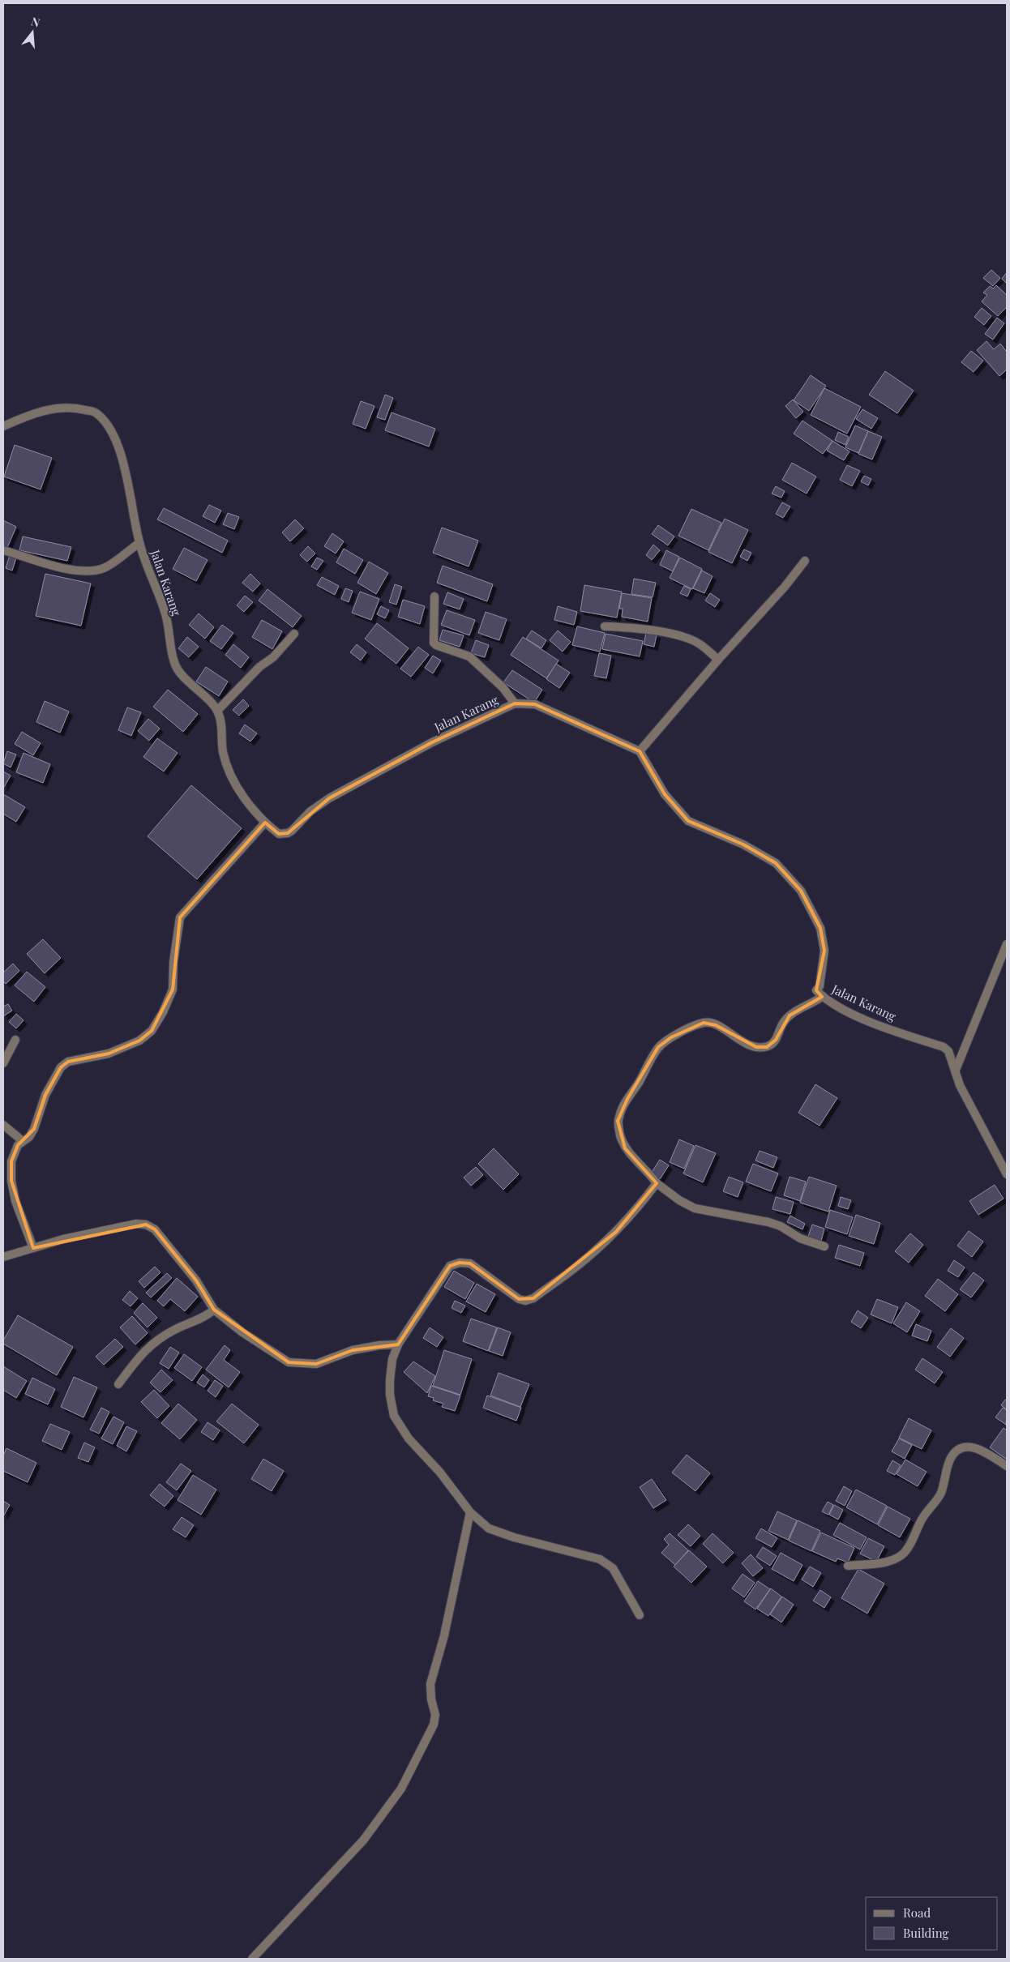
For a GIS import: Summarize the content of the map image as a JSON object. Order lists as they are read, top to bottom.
{
  "streets": {
    "street": ["Jalan Karang"]
  },
  "legend": ["Road", "Building"],
  "north": "top"
}
